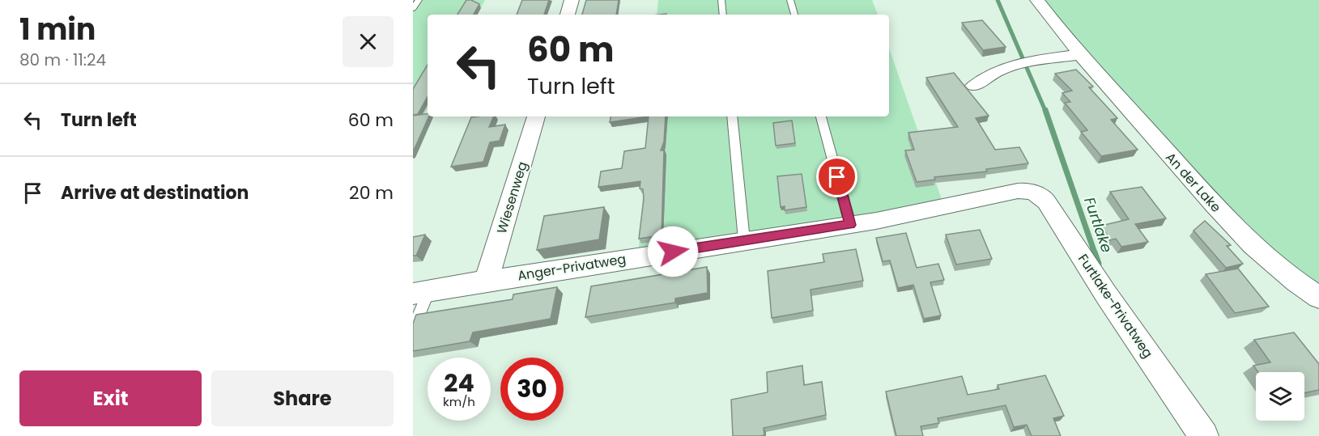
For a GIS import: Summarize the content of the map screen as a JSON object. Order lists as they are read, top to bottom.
{
  "streets": {
    "street": [
      "An der Lake",
      "Wiesenweg",
      "Anger-Privatweg",
      "Furtlake-Privatweg"
    ]
  },
  "crossings": [
    ["Wiesenweg", "Anger-Privatweg"],
    ["Anger-Privatweg", "Furtlake-Privatweg"]
  ],
  "water": ["Furtlake"],
  "page": {
    "heading": ["1 min", "80 m · 11:24"],
    "turn": ["60 m", "Turn left"],
    "list": [
      {
        "name": "Turn left",
        "value": "60 m"
      },
      {
        "name": "Arrive at destination",
        "value": "20 m"
      }
    ],
    "speed": "24 km/h",
    "limit": "30",
    "buttons": ["Exit", "Share"]
  }
}
